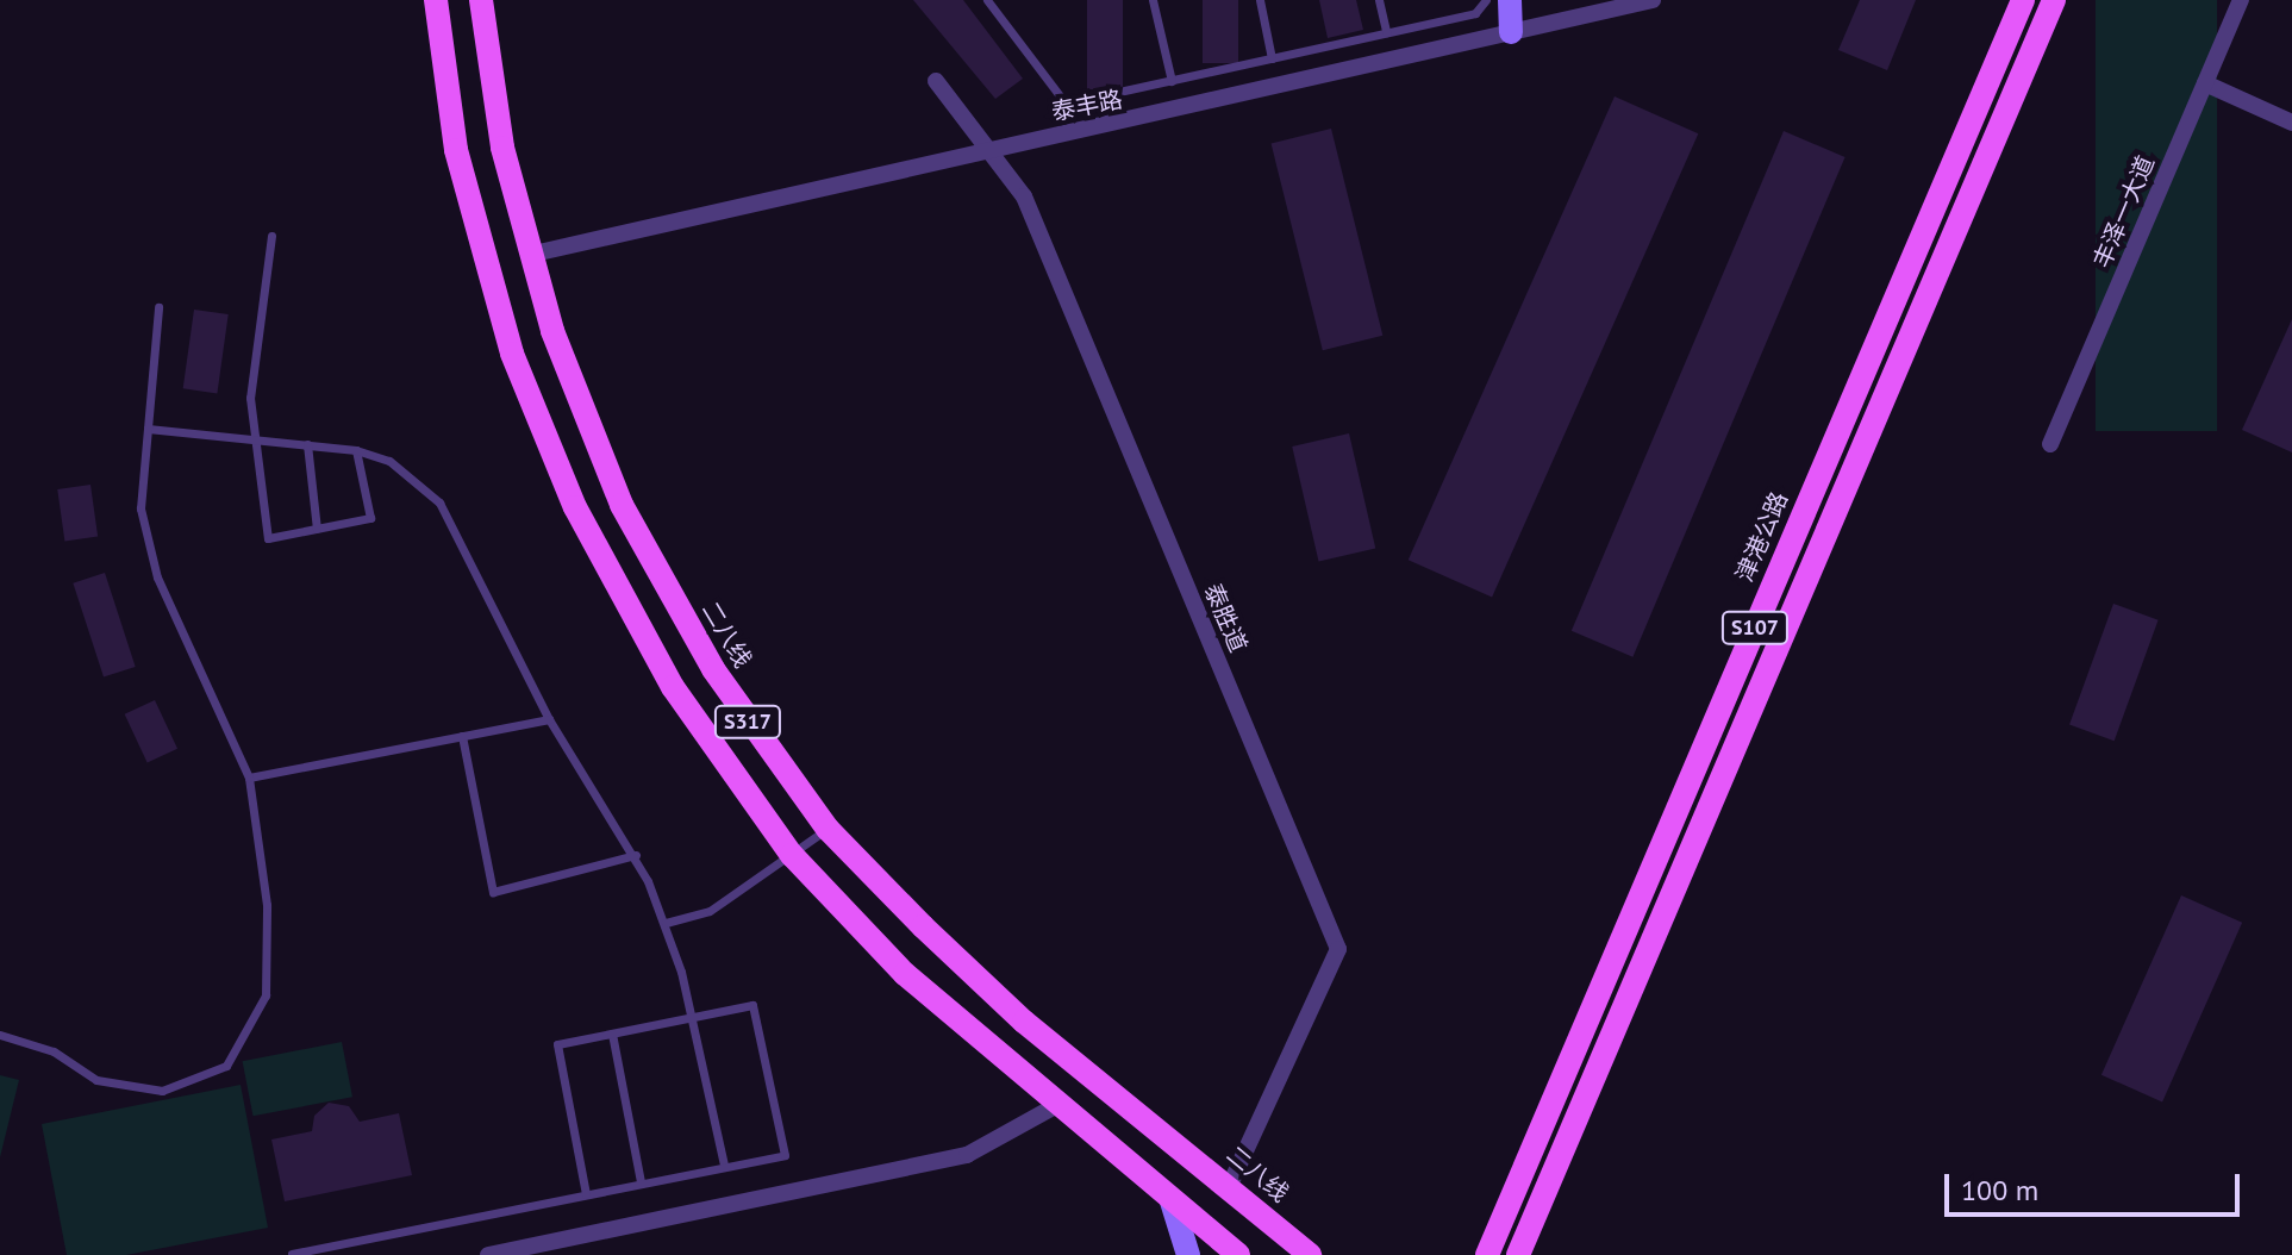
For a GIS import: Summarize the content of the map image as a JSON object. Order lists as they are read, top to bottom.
{
  "streets": {
    "main road": [
      "津港公路",
      "S107",
      "二八线",
      "S317"
    ],
    "street": ["泰丰路", "丰泽一大道", "泰胜道"]
  },
  "crossings": [
    ["泰丰路", "泰胜道"],
    ["泰丰路", "二八线"],
    ["泰胜道", "二八线"]
  ],
  "scale_bar": "100 m"
}
